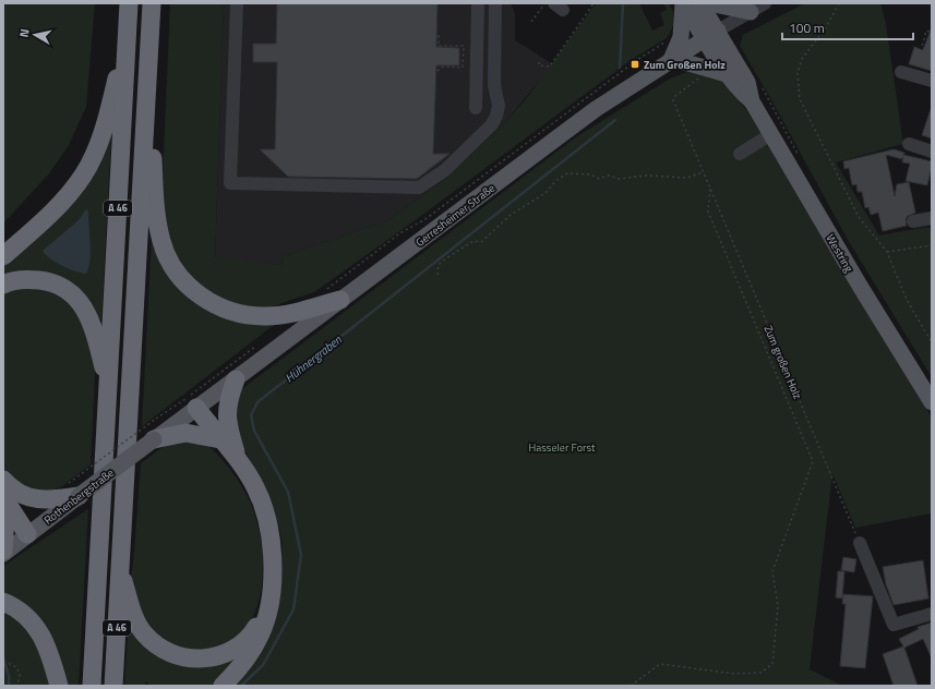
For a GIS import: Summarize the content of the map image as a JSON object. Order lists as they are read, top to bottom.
{
  "streets": {
    "highway": ["A 46"],
    "main road": ["Gerresheimer Straße", "Westring", "Rothenbergstraße"],
    "path": ["Zum großen Holz"]
  },
  "crossings": [
    ["Gerresheimer Straße", "Westring"],
    ["Gerresheimer Straße", "Rothenbergstraße"]
  ],
  "water": ["Hühnergraben"],
  "parks": ["Hasseler Forst"],
  "places": {
    "transit": ["Zum Großen Holz"]
  },
  "scale_bar": "100 m",
  "north": "left"
}
